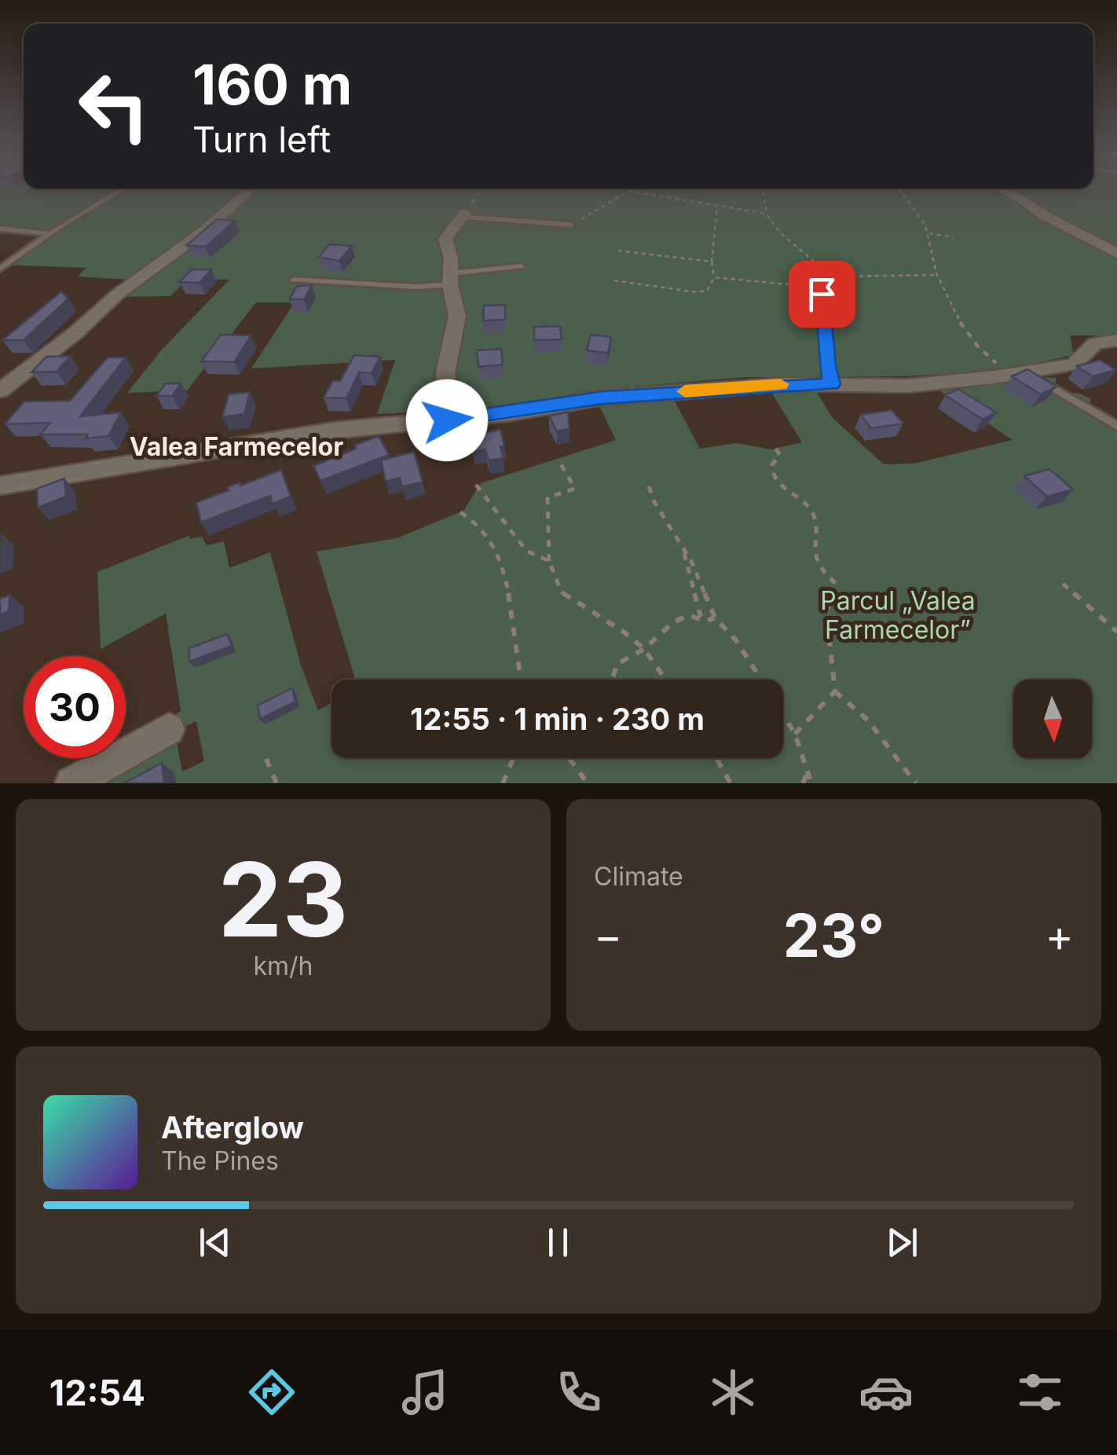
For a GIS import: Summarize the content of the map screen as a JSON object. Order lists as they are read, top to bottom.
{
  "districts": ["Valea Farmecelor"],
  "parks": ["Parcul „Valea Farmecelor”"],
  "north": "bottom",
  "page": {
    "turn": ["160 m", "Turn left"],
    "limit": "30",
    "trip": "12:55 · 1 min · 230 m",
    "tile": [
      ["23", "km/h"],
      "Climate"
    ],
    "heat": ["−", "23°", "+"],
    "song": ["Afterglow", "The Pines"],
    "tabs": "12:54"
  }
}
